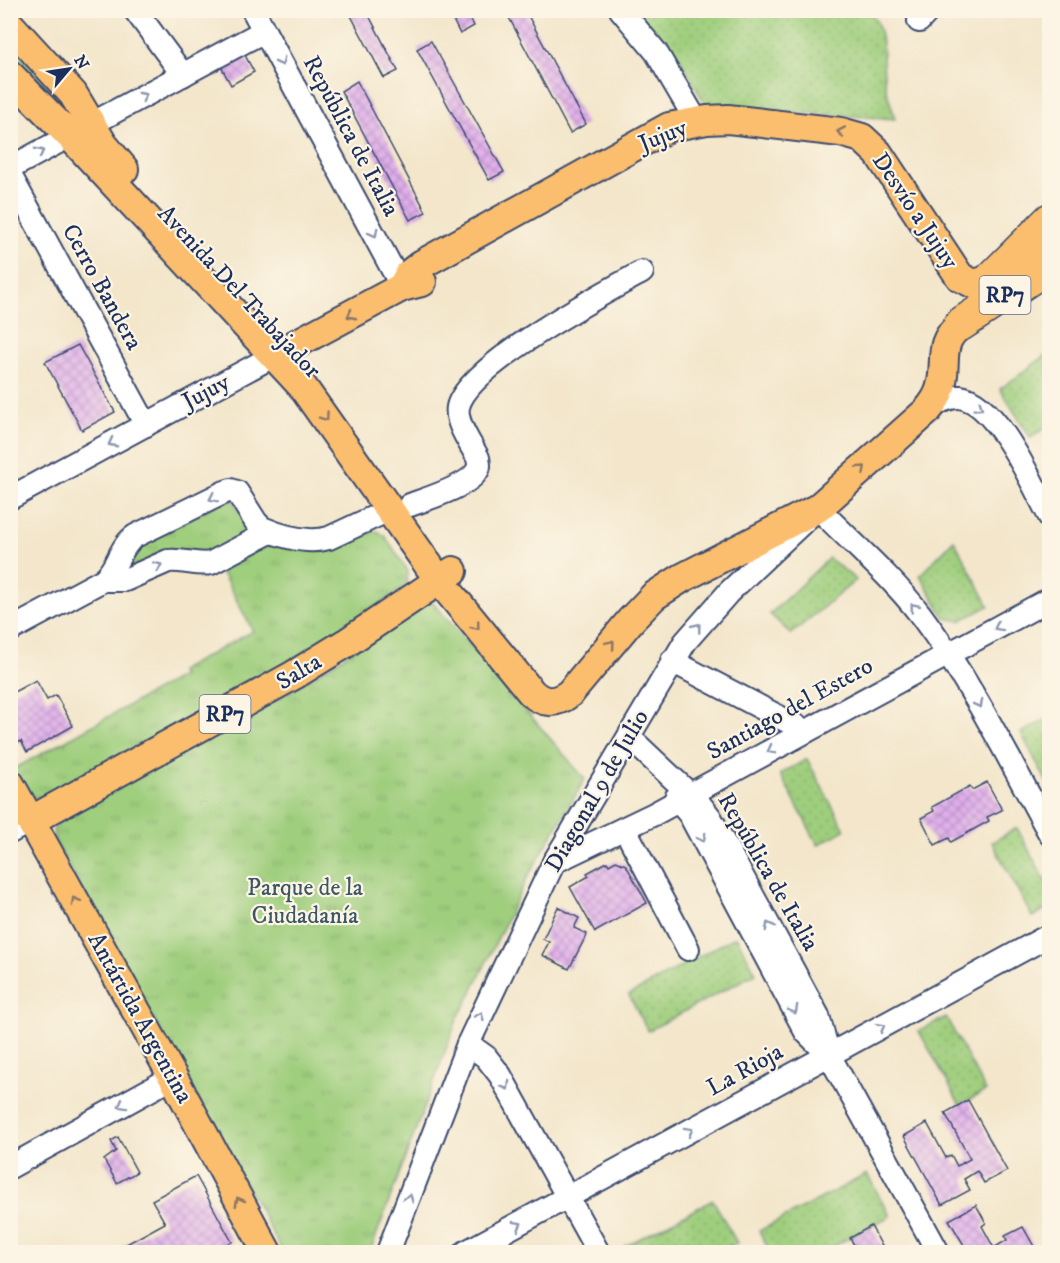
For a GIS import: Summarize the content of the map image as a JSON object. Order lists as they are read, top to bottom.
{
  "streets": {
    "highway": ["RP7"],
    "main road": [
      "Jujuy",
      "Desvío a Jujuy",
      "Avenida Del Trabajador",
      "Salta",
      "Diagonal 9 de Julio",
      "Antártida Argentina"
    ],
    "street": [
      "República de Italia",
      "Cerro Bandera",
      "Santiago del Estero",
      "La Rioja"
    ]
  },
  "crossings": [
    ["República de Italia", "Jujuy"],
    ["República de Italia", "Santiago del Estero"],
    ["República de Italia", "Diagonal 9 de Julio"],
    ["República de Italia", "La Rioja"],
    ["Jujuy", "Desvío a Jujuy"],
    ["Jujuy", "Cerro Bandera"],
    ["Jujuy", "Avenida Del Trabajador"],
    ["Desvío a Jujuy", "RP7"],
    ["Avenida Del Trabajador", "Salta"],
    ["Avenida Del Trabajador", "Diagonal 9 de Julio"],
    ["RP7", "Diagonal 9 de Julio"],
    ["Salta", "Antártida Argentina"],
    ["Santiago del Estero", "Diagonal 9 de Julio"]
  ],
  "one_way": [
    "Jujuy",
    "Desvío a Jujuy",
    "Santiago del Estero",
    "Diagonal 9 de Julio",
    "Antártida Argentina",
    "La Rioja"
  ],
  "parks": ["Parque de la Ciudadanía"],
  "north": "top right"
}
